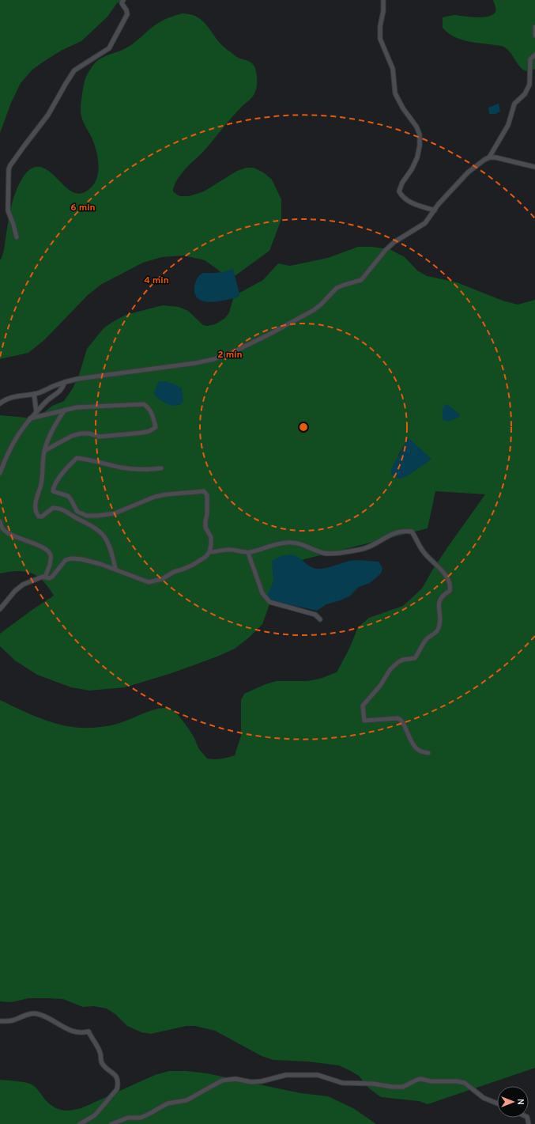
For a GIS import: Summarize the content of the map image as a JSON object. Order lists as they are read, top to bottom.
{
  "north": "right",
  "rings": ["6 min", "4 min", "2 min"]
}
